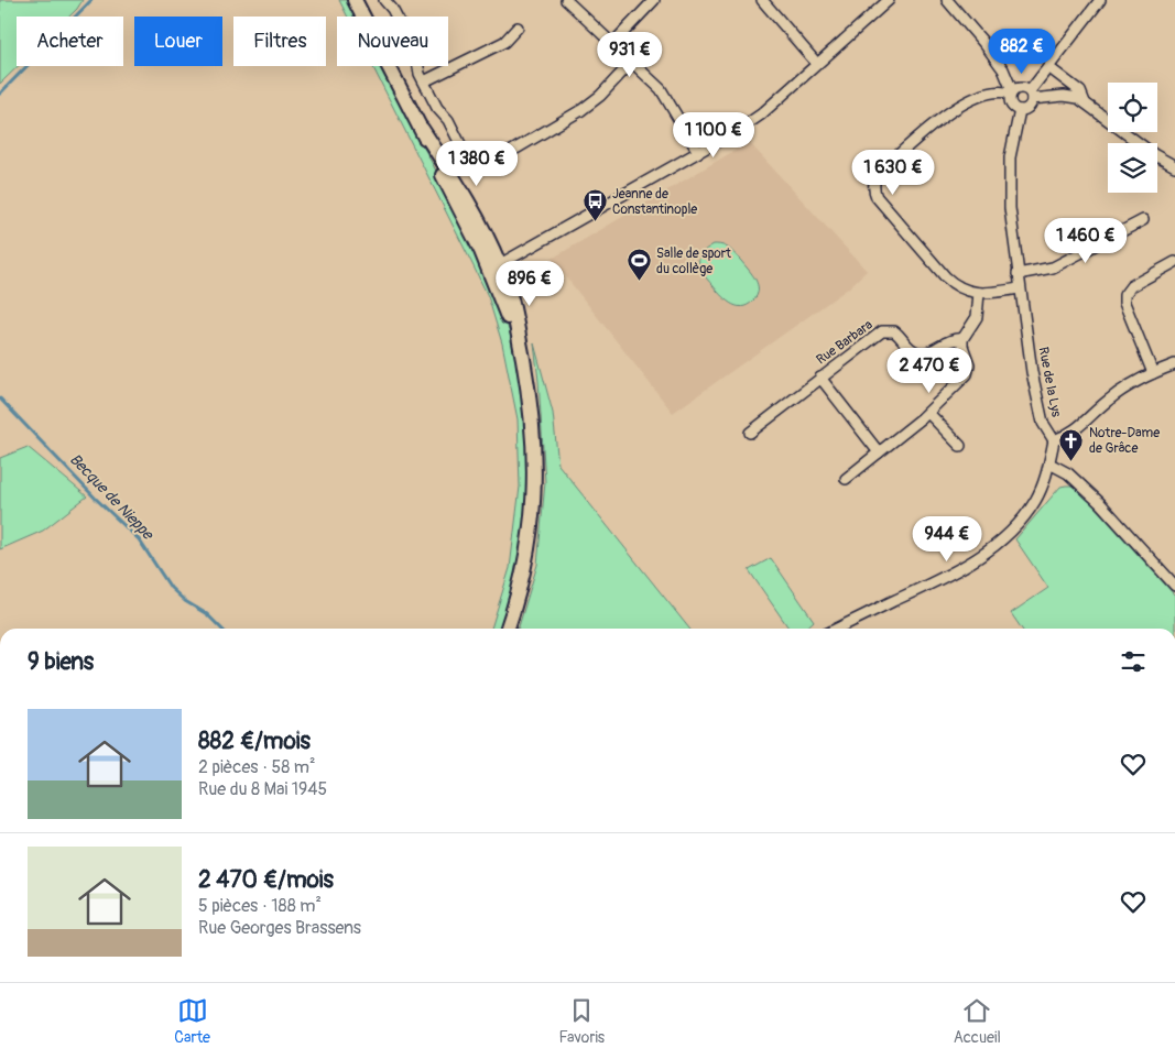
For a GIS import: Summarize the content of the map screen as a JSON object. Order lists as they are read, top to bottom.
{
  "streets": {
    "street": ["Rue Barbara", "Rue de la Lys"]
  },
  "water": ["Becque de Nieppe"],
  "places": {
    "bus stop": ["Jeanne de Constantinople"],
    "sports": ["Salle de sport du collège"],
    "church": ["Notre-Dame de Grâce"]
  },
  "page": {
    "chip": [
      "Acheter",
      "Louer",
      "Filtres",
      "Nouveau"
    ],
    "price": [
      "882 €",
      "931 €",
      "1 100 €",
      "1 380 €",
      "1 630 €",
      "1 460 €",
      "896 €",
      "2 470 €",
      "944 €"
    ],
    "heading": "9 biens",
    "list": [
      {
        "name": "882 €/mois",
        "note": "2 pièces · 58 m² · Rue du 8 Mai 1945"
      },
      {
        "name": "2 470 €/mois",
        "note": "5 pièces · 188 m² · Rue Georges Brassens"
      }
    ],
    "tabs": ["Carte", "Favoris", "Accueil"]
  }
}
